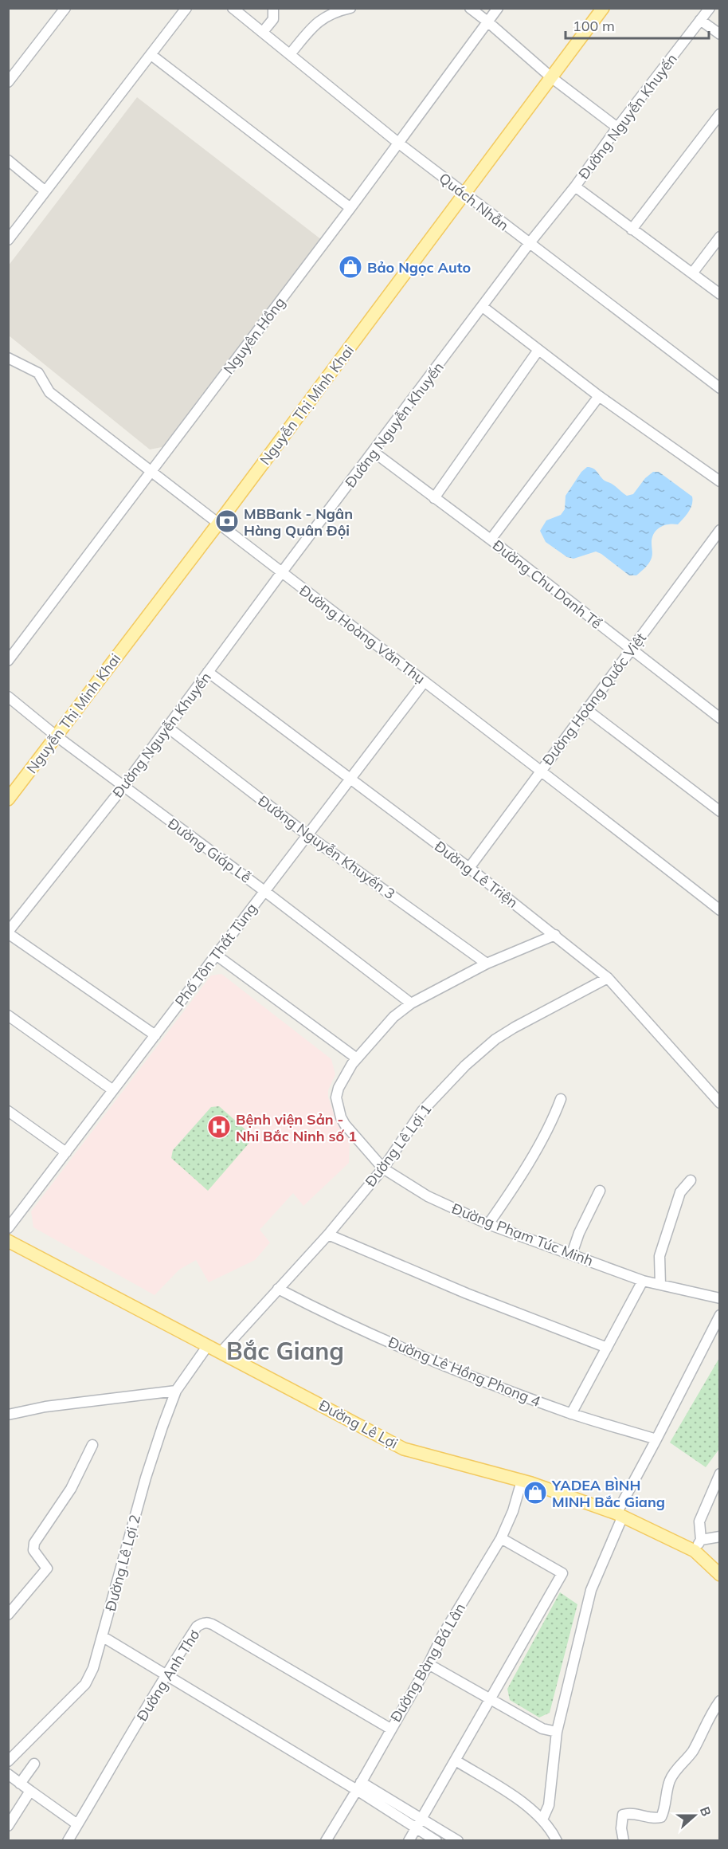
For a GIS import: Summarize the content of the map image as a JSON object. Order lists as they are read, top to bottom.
{
  "streets": {
    "main road": ["Nguyễn Thị Minh Khai", "Đường Lê Lợi"],
    "street": [
      "Đường Nguyễn Khuyến",
      "Quách Nhẫn",
      "Nguyên Hồng",
      "Đường Chu Danh Tể",
      "Đường Hoàng Văn Thụ",
      "Đường Hoàng Quốc Việt",
      "Đường Nguyễn Khuyến 3",
      "Đường Giáp Lễ",
      "Đường Lê Triện",
      "Phố Tôn Thất Tùng",
      "Đường Lê Lợi 1",
      "Đường Phạm Túc Minh",
      "Đường Lê Hồng Phong 4",
      "Đường Lê Lợi 2",
      "Đường Bàng Bá Lân",
      "Đường Anh Thơ"
    ]
  },
  "crossings": [
    ["Đường Nguyễn Khuyến", "Quách Nhẫn"],
    ["Đường Nguyễn Khuyến", "Đường Chu Danh Tể"],
    ["Đường Nguyễn Khuyến", "Đường Hoàng Văn Thụ"],
    ["Đường Nguyễn Khuyến", "Đường Nguyễn Khuyến 3"],
    ["Đường Nguyễn Khuyến", "Đường Giáp Lễ"],
    ["Đường Nguyễn Khuyến", "Đường Lê Triện"],
    ["Quách Nhẫn", "Nguyên Hồng"],
    ["Quách Nhẫn", "Nguyễn Thị Minh Khai"],
    ["Nguyên Hồng", "Đường Hoàng Văn Thụ"],
    ["Nguyễn Thị Minh Khai", "Đường Hoàng Văn Thụ"],
    ["Nguyễn Thị Minh Khai", "Đường Giáp Lễ"],
    ["Đường Chu Danh Tể", "Đường Hoàng Quốc Việt"],
    ["Đường Hoàng Văn Thụ", "Đường Hoàng Quốc Việt"],
    ["Đường Hoàng Văn Thụ", "Phố Tôn Thất Tùng"],
    ["Đường Hoàng Quốc Việt", "Đường Lê Triện"],
    ["Đường Nguyễn Khuyến 3", "Phố Tôn Thất Tùng"],
    ["Đường Nguyễn Khuyến 3", "Đường Phạm Túc Minh"],
    ["Đường Giáp Lễ", "Phố Tôn Thất Tùng"],
    ["Đường Giáp Lễ", "Đường Phạm Túc Minh"],
    ["Đường Lê Triện", "Phố Tôn Thất Tùng"],
    ["Đường Lê Triện", "Đường Lê Lợi 1"],
    ["Đường Lê Triện", "Đường Phạm Túc Minh"],
    ["Đường Lê Lợi 1", "Đường Phạm Túc Minh"],
    ["Đường Lê Lợi 1", "Đường Lê Hồng Phong 4"],
    ["Đường Lê Lợi 1", "Đường Lê Lợi"],
    ["Đường Lê Lợi", "Đường Lê Lợi 2"],
    ["Đường Lê Lợi", "Đường Bàng Bá Lân"],
    ["Đường Bàng Bá Lân", "Đường Anh Thơ"]
  ],
  "districts": ["Bắc Giang"],
  "places": {
    "shop": ["Bảo Ngọc Auto", "YADEA BÌNH MINH Bắc Giang"],
    "bank": ["MBBank - Ngân Hàng Quân Đội"],
    "hospital": ["Bệnh viện Sản - Nhi Bắc Ninh số 1"]
  },
  "scale_bar": "100 m",
  "north": "right"
}
